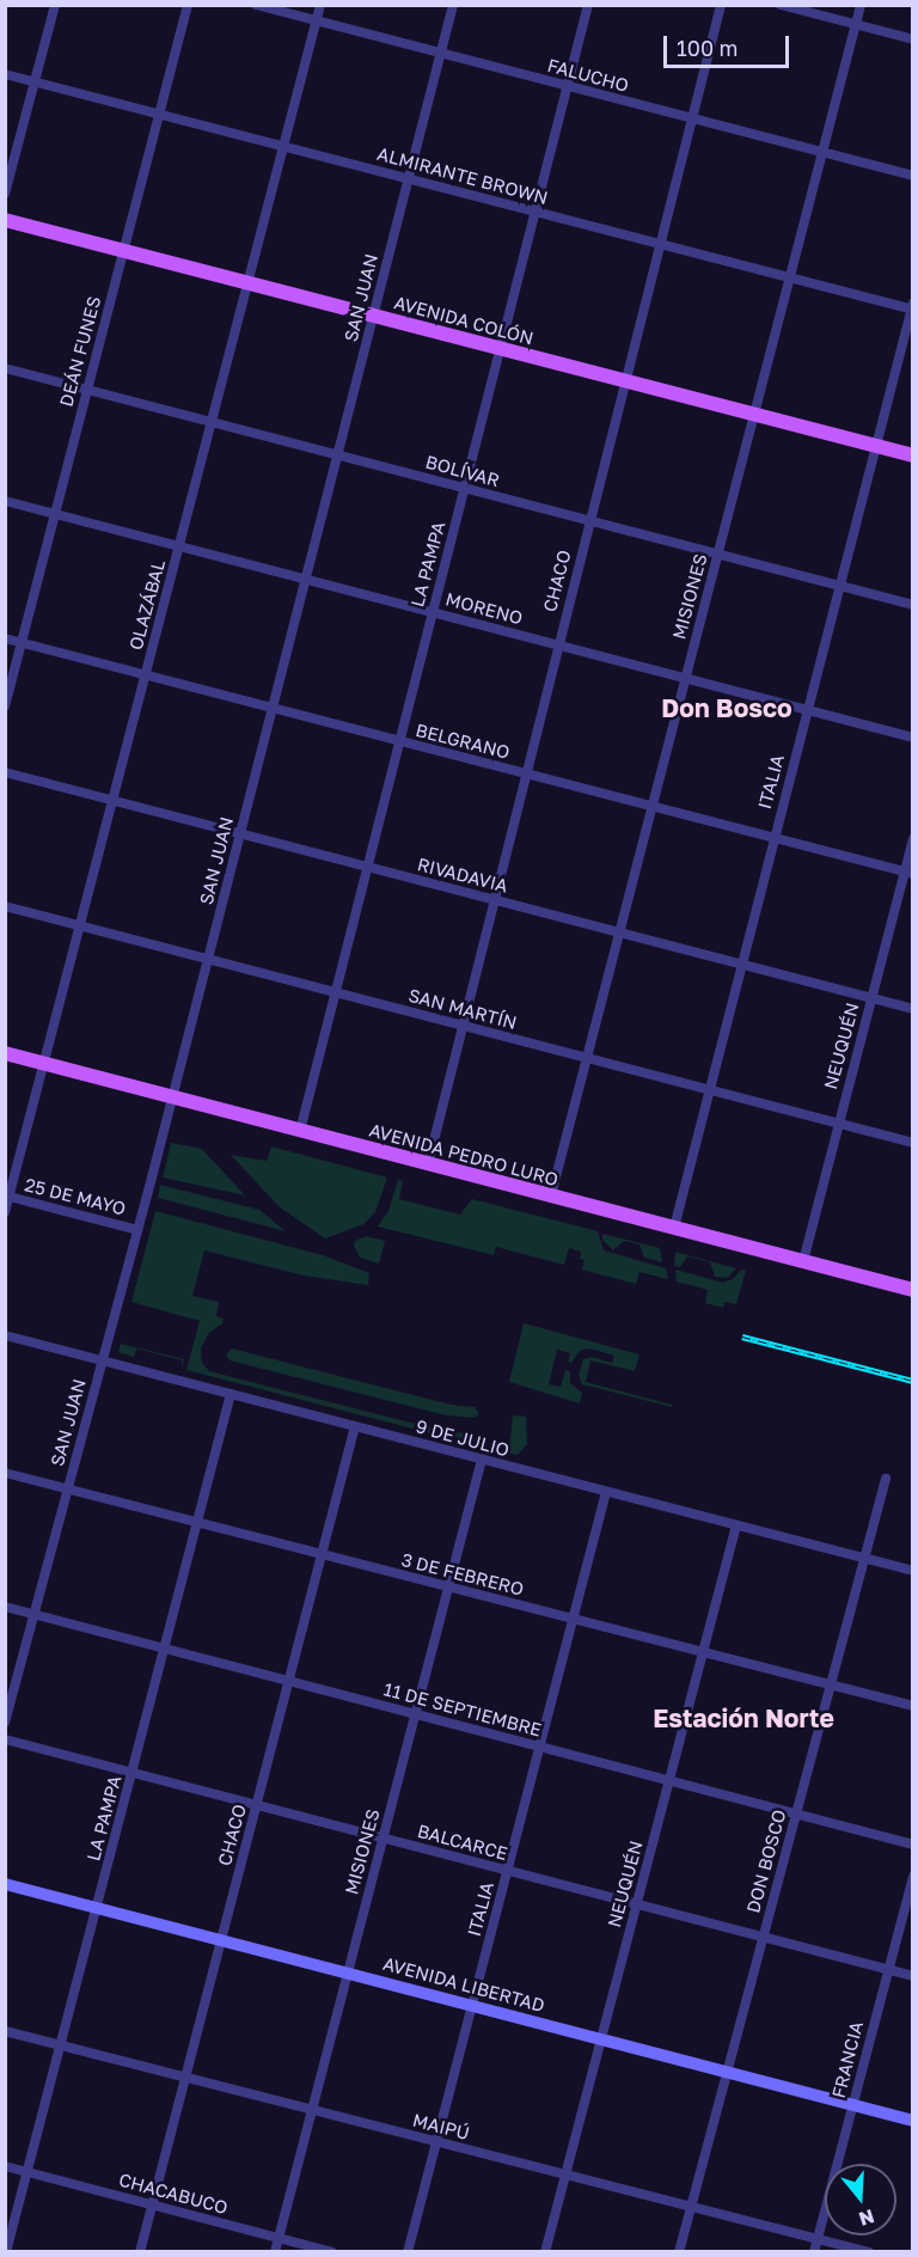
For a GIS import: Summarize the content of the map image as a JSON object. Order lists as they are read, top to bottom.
{
  "streets": {
    "main road": ["AVENIDA COLÓN", "AVENIDA PEDRO LURO", "AVENIDA LIBERTAD"],
    "street": [
      "FALUCHO",
      "ALMIRANTE BROWN",
      "SAN JUAN",
      "DEÁN FUNES",
      "BOLÍVAR",
      "LA PAMPA",
      "CHACO",
      "MISIONES",
      "OLAZÁBAL",
      "MORENO",
      "BELGRANO",
      "ITALIA",
      "RIVADAVIA",
      "SAN MARTÍN",
      "NEUQUÉN",
      "25 DE MAYO",
      "9 DE JULIO",
      "3 DE FEBRERO",
      "11 DE SEPTIEMBRE",
      "BALCARCE",
      "DON BOSCO",
      "FRANCIA",
      "MAIPÚ",
      "CHACABUCO"
    ]
  },
  "crossings": [
    ["FALUCHO", "SAN JUAN"],
    ["FALUCHO", "LA PAMPA"],
    ["FALUCHO", "CHACO"],
    ["FALUCHO", "MISIONES"],
    ["FALUCHO", "OLAZÁBAL"],
    ["ALMIRANTE BROWN", "SAN JUAN"],
    ["ALMIRANTE BROWN", "DEÁN FUNES"],
    ["ALMIRANTE BROWN", "LA PAMPA"],
    ["ALMIRANTE BROWN", "CHACO"],
    ["ALMIRANTE BROWN", "MISIONES"],
    ["ALMIRANTE BROWN", "OLAZÁBAL"],
    ["ALMIRANTE BROWN", "ITALIA"],
    ["SAN JUAN", "AVENIDA COLÓN"],
    ["SAN JUAN", "BOLÍVAR"],
    ["SAN JUAN", "MORENO"],
    ["SAN JUAN", "BELGRANO"],
    ["SAN JUAN", "RIVADAVIA"],
    ["SAN JUAN", "SAN MARTÍN"],
    ["SAN JUAN", "AVENIDA PEDRO LURO"],
    ["SAN JUAN", "25 DE MAYO"],
    ["SAN JUAN", "9 DE JULIO"],
    ["SAN JUAN", "3 DE FEBRERO"],
    ["SAN JUAN", "11 DE SEPTIEMBRE"],
    ["AVENIDA COLÓN", "DEÁN FUNES"],
    ["AVENIDA COLÓN", "LA PAMPA"],
    ["AVENIDA COLÓN", "CHACO"],
    ["AVENIDA COLÓN", "MISIONES"],
    ["AVENIDA COLÓN", "OLAZÁBAL"],
    ["AVENIDA COLÓN", "ITALIA"],
    ["DEÁN FUNES", "BOLÍVAR"],
    ["DEÁN FUNES", "MORENO"],
    ["DEÁN FUNES", "BELGRANO"],
    ["BOLÍVAR", "LA PAMPA"],
    ["BOLÍVAR", "CHACO"],
    ["BOLÍVAR", "MISIONES"],
    ["BOLÍVAR", "OLAZÁBAL"],
    ["BOLÍVAR", "ITALIA"],
    ["LA PAMPA", "MORENO"],
    ["LA PAMPA", "BELGRANO"],
    ["LA PAMPA", "RIVADAVIA"],
    ["LA PAMPA", "SAN MARTÍN"],
    ["LA PAMPA", "AVENIDA PEDRO LURO"],
    ["LA PAMPA", "9 DE JULIO"],
    ["LA PAMPA", "3 DE FEBRERO"],
    ["LA PAMPA", "11 DE SEPTIEMBRE"],
    ["LA PAMPA", "BALCARCE"],
    ["LA PAMPA", "AVENIDA LIBERTAD"],
    ["LA PAMPA", "MAIPÚ"],
    ["LA PAMPA", "CHACABUCO"],
    ["CHACO", "MORENO"],
    ["CHACO", "BELGRANO"],
    ["CHACO", "RIVADAVIA"],
    ["CHACO", "SAN MARTÍN"],
    ["CHACO", "AVENIDA PEDRO LURO"],
    ["CHACO", "9 DE JULIO"],
    ["CHACO", "3 DE FEBRERO"],
    ["CHACO", "11 DE SEPTIEMBRE"],
    ["CHACO", "BALCARCE"],
    ["CHACO", "AVENIDA LIBERTAD"],
    ["CHACO", "MAIPÚ"],
    ["CHACO", "CHACABUCO"],
    ["MISIONES", "MORENO"],
    ["MISIONES", "BELGRANO"],
    ["MISIONES", "RIVADAVIA"],
    ["MISIONES", "SAN MARTÍN"],
    ["MISIONES", "AVENIDA PEDRO LURO"],
    ["MISIONES", "9 DE JULIO"],
    ["MISIONES", "3 DE FEBRERO"],
    ["MISIONES", "11 DE SEPTIEMBRE"],
    ["MISIONES", "BALCARCE"],
    ["MISIONES", "AVENIDA LIBERTAD"],
    ["MISIONES", "MAIPÚ"],
    ["MISIONES", "CHACABUCO"],
    ["OLAZÁBAL", "MORENO"],
    ["OLAZÁBAL", "BELGRANO"],
    ["OLAZÁBAL", "RIVADAVIA"],
    ["OLAZÁBAL", "SAN MARTÍN"],
    ["OLAZÁBAL", "AVENIDA PEDRO LURO"],
    ["OLAZÁBAL", "25 DE MAYO"],
    ["MORENO", "ITALIA"],
    ["BELGRANO", "ITALIA"],
    ["BELGRANO", "NEUQUÉN"],
    ["ITALIA", "RIVADAVIA"],
    ["ITALIA", "SAN MARTÍN"],
    ["ITALIA", "AVENIDA PEDRO LURO"],
    ["ITALIA", "9 DE JULIO"],
    ["ITALIA", "3 DE FEBRERO"],
    ["ITALIA", "11 DE SEPTIEMBRE"],
    ["ITALIA", "BALCARCE"],
    ["ITALIA", "AVENIDA LIBERTAD"],
    ["ITALIA", "MAIPÚ"],
    ["RIVADAVIA", "NEUQUÉN"],
    ["SAN MARTÍN", "NEUQUÉN"],
    ["NEUQUÉN", "AVENIDA PEDRO LURO"],
    ["NEUQUÉN", "9 DE JULIO"],
    ["NEUQUÉN", "3 DE FEBRERO"],
    ["NEUQUÉN", "11 DE SEPTIEMBRE"],
    ["NEUQUÉN", "BALCARCE"],
    ["NEUQUÉN", "AVENIDA LIBERTAD"],
    ["NEUQUÉN", "MAIPÚ"],
    ["9 DE JULIO", "DON BOSCO"],
    ["3 DE FEBRERO", "DON BOSCO"],
    ["11 DE SEPTIEMBRE", "DON BOSCO"],
    ["BALCARCE", "DON BOSCO"],
    ["BALCARCE", "FRANCIA"],
    ["DON BOSCO", "AVENIDA LIBERTAD"],
    ["DON BOSCO", "MAIPÚ"],
    ["AVENIDA LIBERTAD", "FRANCIA"],
    ["FRANCIA", "MAIPÚ"]
  ],
  "districts": ["Don Bosco", "Estación Norte"],
  "scale_bar": "100 m",
  "north": "bottom"
}
